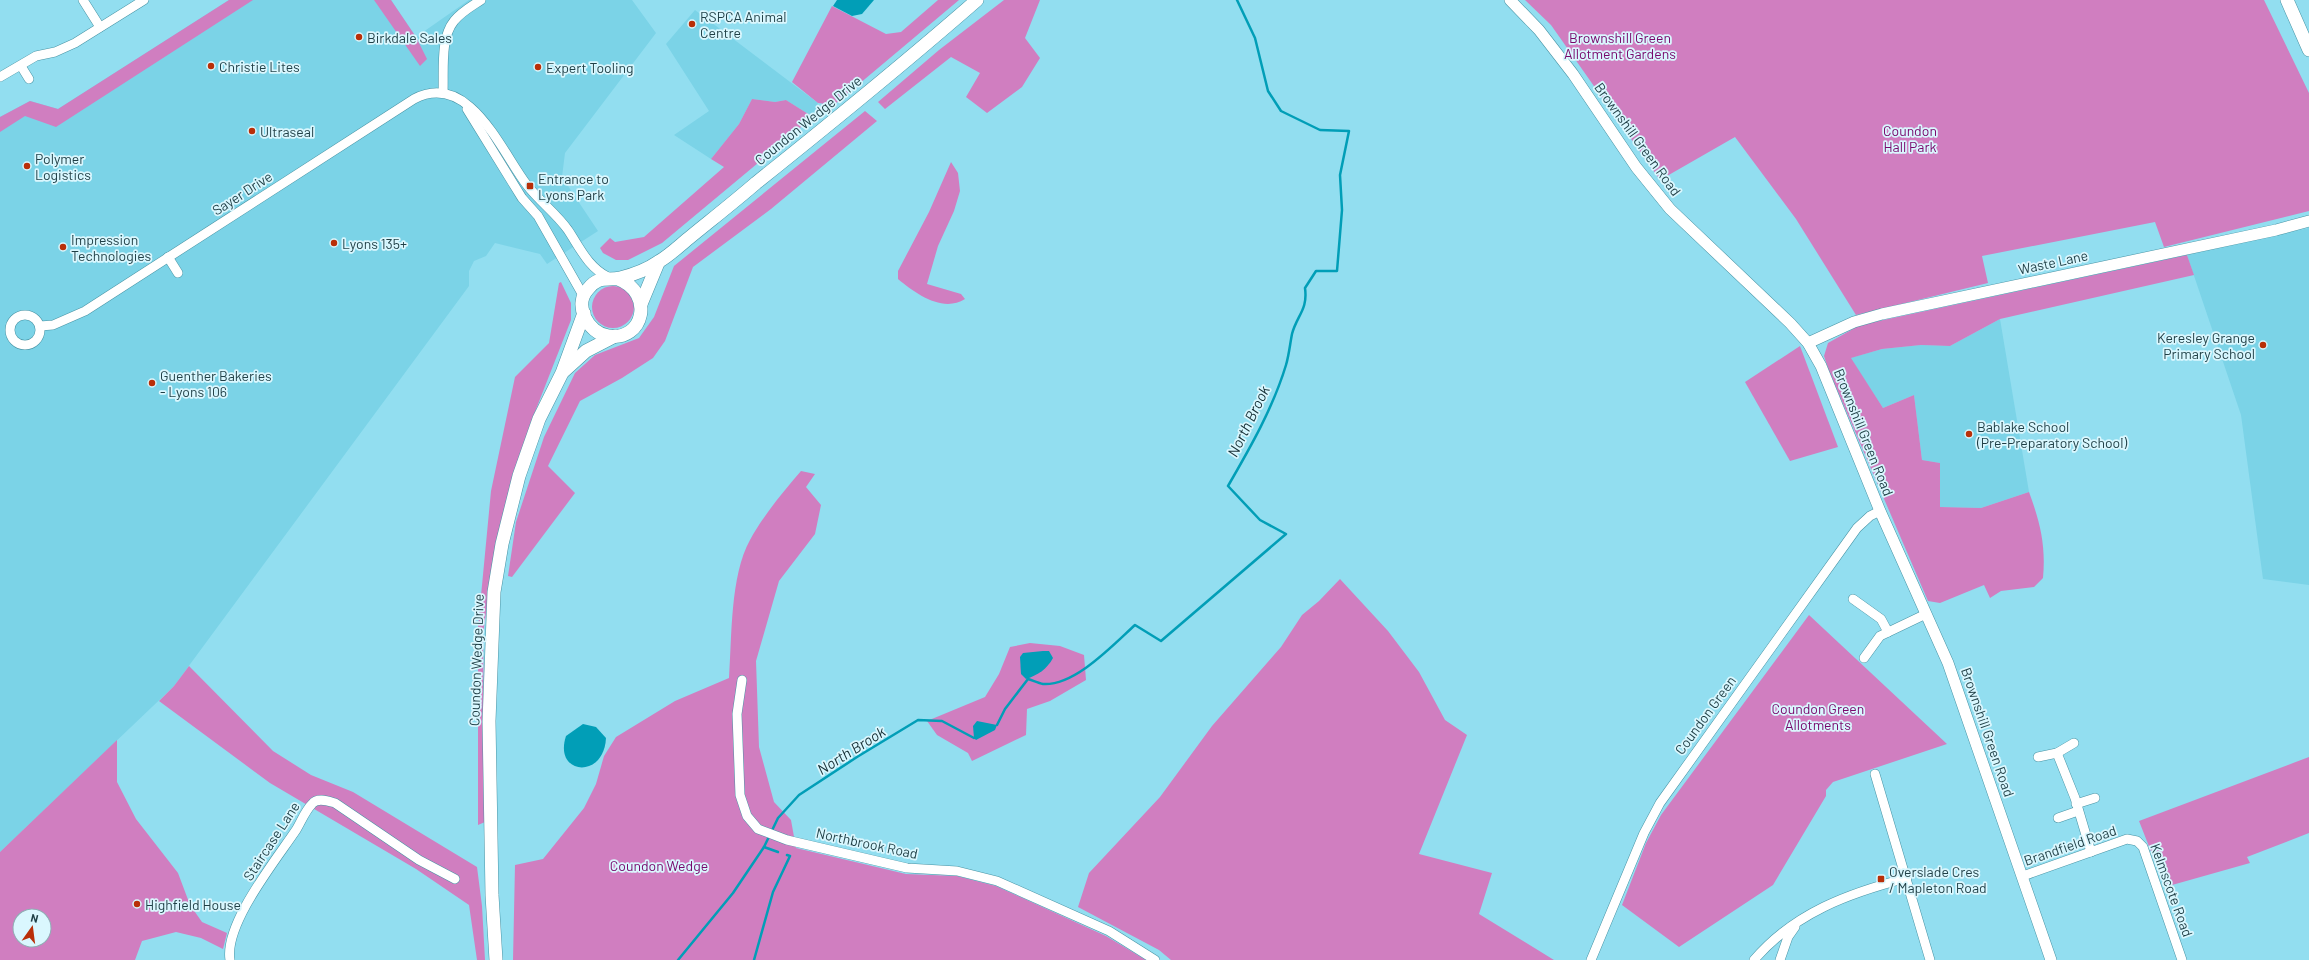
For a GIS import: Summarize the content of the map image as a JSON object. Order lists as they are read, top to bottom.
{
  "streets": {
    "main road": ["Coundon Wedge Drive"],
    "street": [
      "Brownshill Green Road",
      "Sayer Drive",
      "Waste Lane",
      "Coundon Green",
      "Staircase Lane",
      "Northbrook Road",
      "Brandfield Road",
      "Kelmscote Road"
    ]
  },
  "crossings": [
    ["Coundon Wedge Drive", "Sayer Drive"],
    ["Brownshill Green Road", "Waste Lane"],
    ["Brownshill Green Road", "Coundon Green"],
    ["Brownshill Green Road", "Brandfield Road"],
    ["Brandfield Road", "Kelmscote Road"]
  ],
  "water": ["North Brook"],
  "parks": [
    "Brownshill Green Allotment Gardens",
    "Coundon Hall Park",
    "Coundon Green Allotments",
    "Coundon Wedge"
  ],
  "places": {
    "other": [
      "RSPCA Animal Centre",
      "Birkdale Sales",
      "Christie Lites",
      "Expert Tooling",
      "Ultraseal",
      "Polymer Logistics",
      "Lyons 135+",
      "Impression Technologies",
      "Keresley Grange Primary School",
      "Guenther Bakeries - Lyons 106",
      "Bablake School (Pre-Preparatory School)",
      "Highfield House"
    ],
    "transit": ["Entrance to Lyons Park", "Overslade Cres / Mapleton Road"]
  },
  "north": "top"
}
